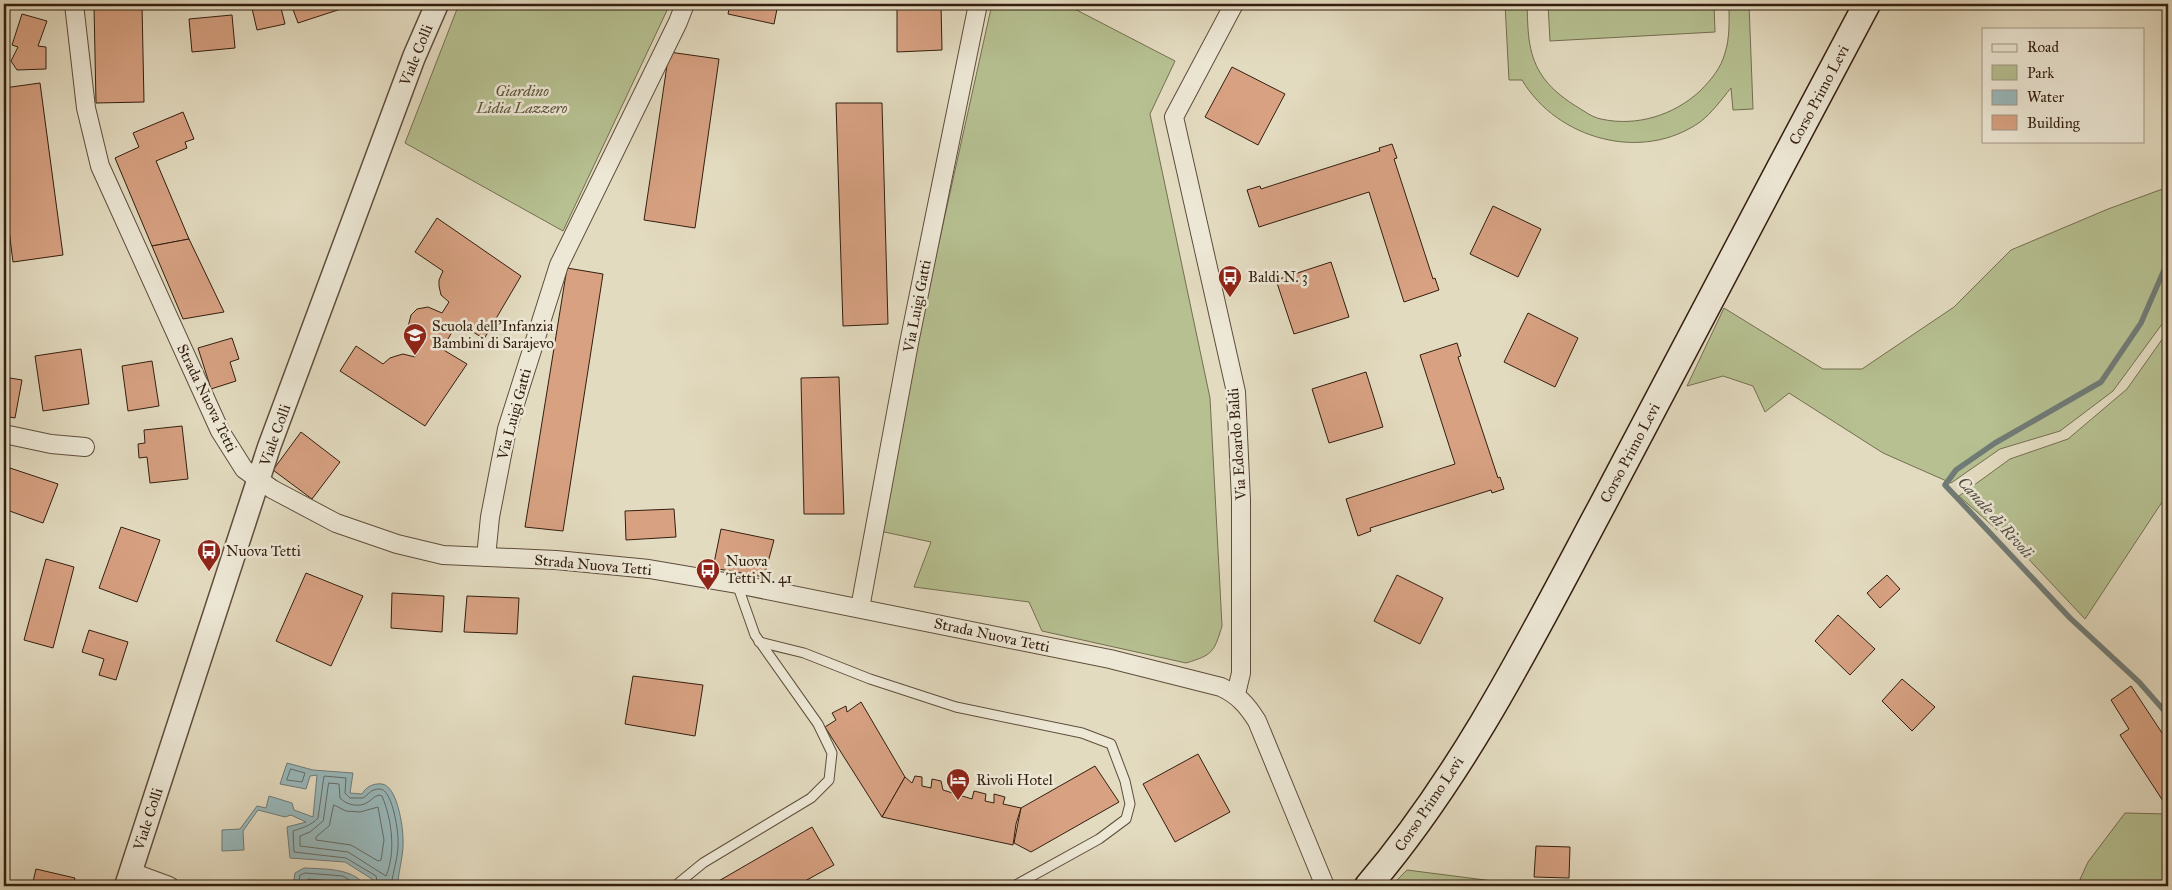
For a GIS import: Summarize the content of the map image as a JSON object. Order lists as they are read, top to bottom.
{
  "streets": {
    "main road": ["Corso Primo Levi"],
    "street": [
      "Viale Colli",
      "Via Luigi Gatti",
      "Strada Nuova Tetti",
      "Via Edoardo Baldi"
    ]
  },
  "crossings": [
    ["Viale Colli", "Strada Nuova Tetti"],
    ["Via Luigi Gatti", "Strada Nuova Tetti"],
    ["Strada Nuova Tetti", "Via Edoardo Baldi"]
  ],
  "water": ["Canale di Rivoli"],
  "parks": ["Giardino Lidia Lazzero"],
  "places": {
    "bus stop": ["Baldi N. 3", "Nuova Tetti", "Nuova Tetti N. 41"],
    "school or university": ["Scuola dell'Infanzia Bambini di Sarajevo"],
    "hotel": ["Rivoli Hotel"]
  },
  "legend": [
    "Road",
    "Park",
    "Water",
    "Building"
  ]
}
